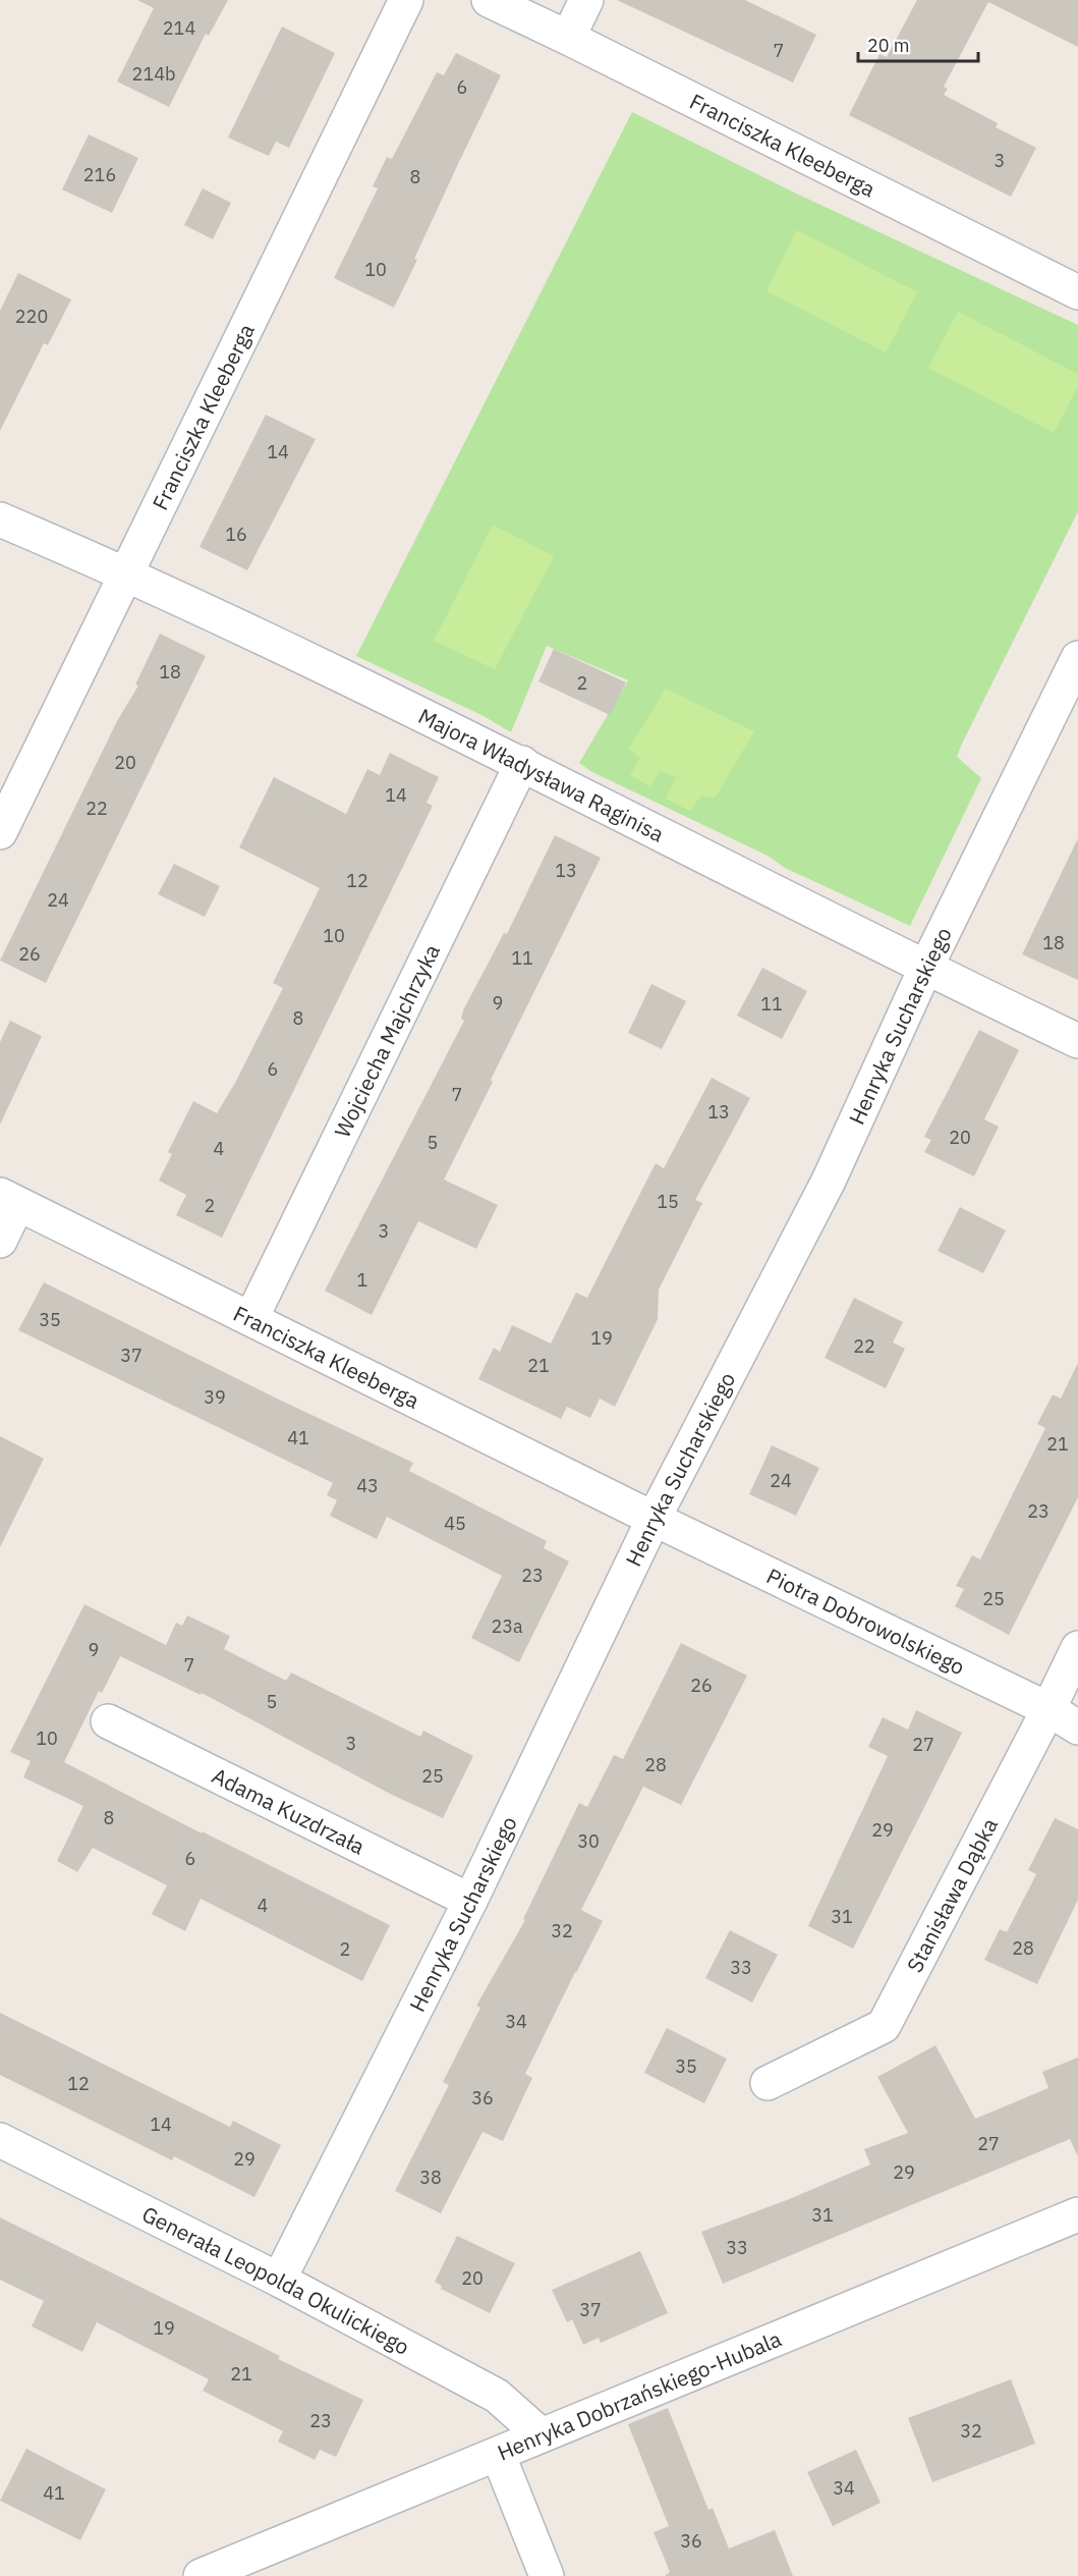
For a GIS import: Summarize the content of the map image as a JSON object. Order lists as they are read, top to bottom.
{
  "streets": {
    "street": [
      "Franciszka Kleeberga",
      "Majora Władysława Raginisa",
      "Henryka Sucharskiego",
      "Wojciecha Majchrzyka",
      "Piotra Dobrowolskiego",
      "Adama Kuzdrzała",
      "Stanisława Dąbka",
      "Generała Leopolda Okulickiego",
      "Henryka Dobrzańskiego-Hubala"
    ]
  },
  "crossings": [
    ["Franciszka Kleeberga", "Majora Władysława Raginisa"],
    ["Franciszka Kleeberga", "Henryka Sucharskiego"],
    ["Franciszka Kleeberga", "Wojciecha Majchrzyka"],
    ["Franciszka Kleeberga", "Piotra Dobrowolskiego"],
    ["Majora Władysława Raginisa", "Henryka Sucharskiego"],
    ["Majora Władysława Raginisa", "Wojciecha Majchrzyka"],
    ["Henryka Sucharskiego", "Piotra Dobrowolskiego"],
    ["Henryka Sucharskiego", "Adama Kuzdrzała"],
    ["Henryka Sucharskiego", "Generała Leopolda Okulickiego"],
    ["Piotra Dobrowolskiego", "Stanisława Dąbka"],
    ["Generała Leopolda Okulickiego", "Henryka Dobrzańskiego-Hubala"]
  ],
  "house_numbers": [
    "214",
    "7",
    "214b",
    "6",
    "3",
    "216",
    "8",
    "10",
    "220",
    "14",
    "16",
    "18",
    "2",
    "20",
    "14",
    "22",
    "13",
    "12",
    "24",
    "10",
    "18",
    "26",
    "11",
    "9",
    "11",
    "8",
    "6",
    "7",
    "13",
    "20",
    "5",
    "4",
    "15",
    "2",
    "3",
    "1",
    "35",
    "19",
    "22",
    "37",
    "21",
    "39",
    "41",
    "21",
    "24",
    "43",
    "23",
    "45",
    "23",
    "25",
    "23a",
    "9",
    "7",
    "26",
    "5",
    "10",
    "3",
    "27",
    "28",
    "25",
    "8",
    "29",
    "30",
    "6",
    "4",
    "31",
    "32",
    "28",
    "2",
    "33",
    "34",
    "35",
    "12",
    "36",
    "14",
    "27",
    "29",
    "29",
    "38",
    "31",
    "33",
    "20",
    "37",
    "19",
    "21",
    "23",
    "32",
    "34",
    "41",
    "36"
  ],
  "scale_bar": "20 m"
}
